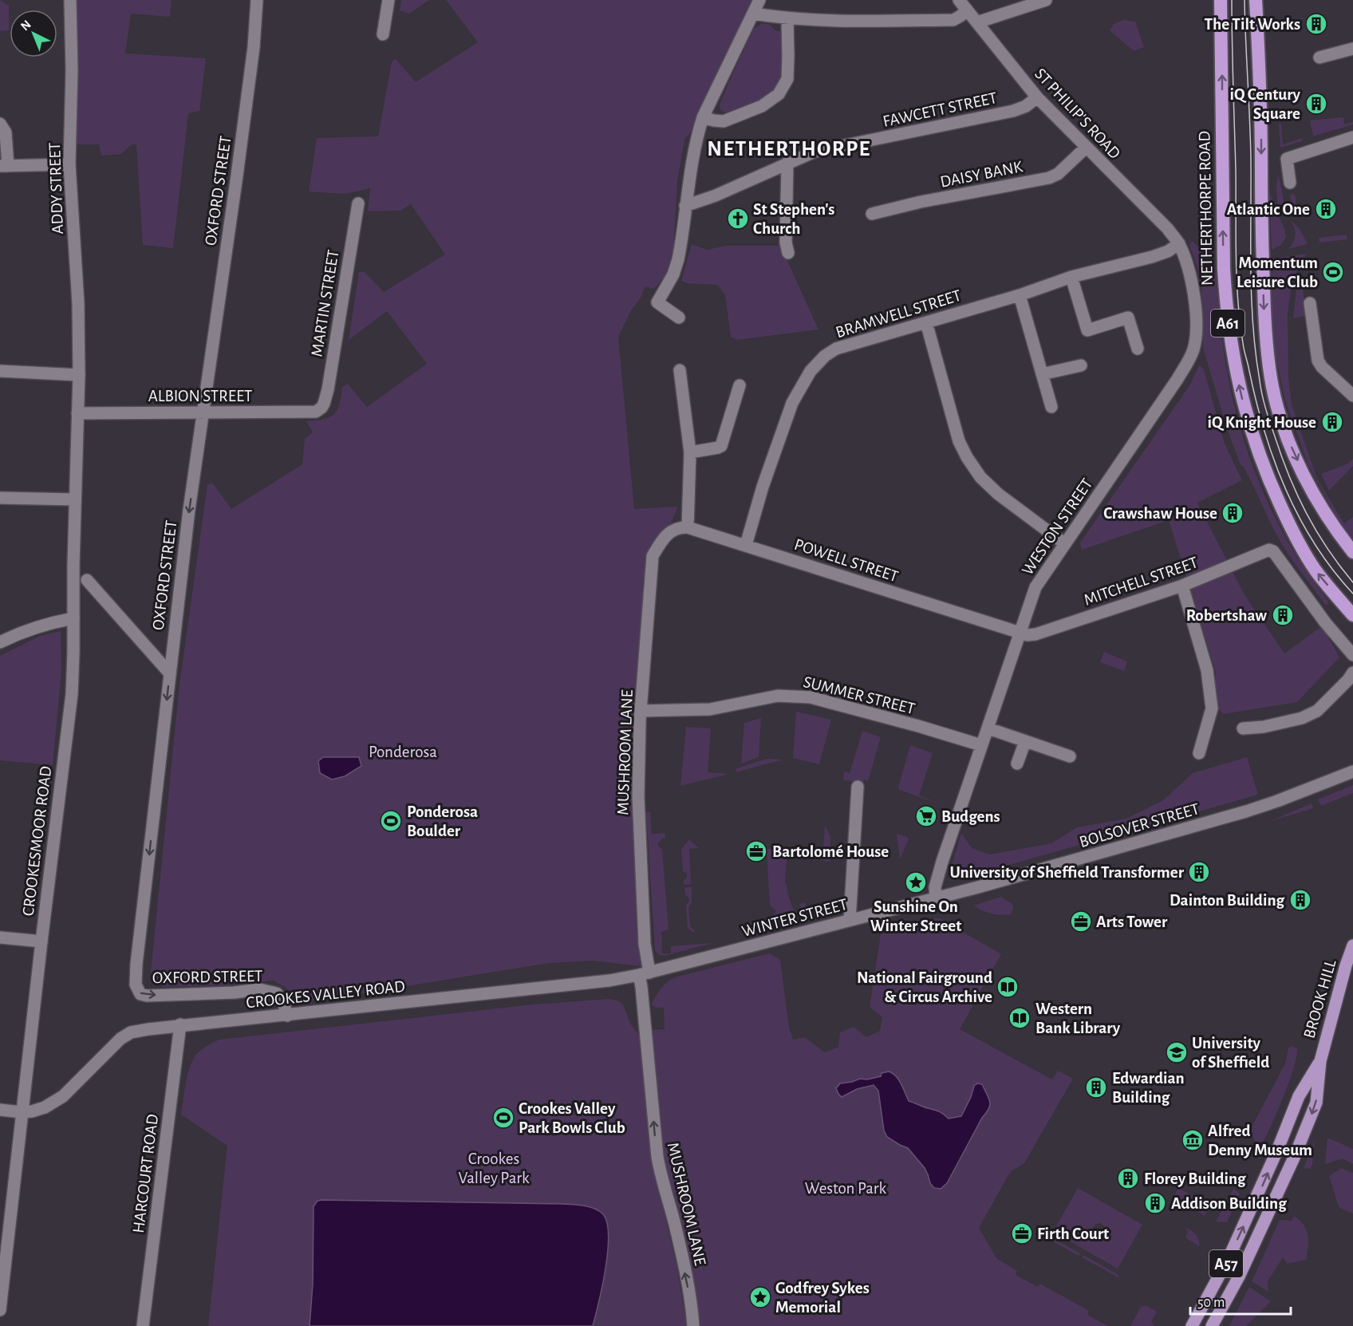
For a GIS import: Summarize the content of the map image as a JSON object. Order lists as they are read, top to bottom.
{
  "streets": {
    "highway": ["NETHERTHORPE ROAD", "A61"],
    "main road": ["BROOK HILL", "A57"],
    "street": [
      "FAWCETT STREET",
      "ST PHILIP'S ROAD",
      "DAISY BANK",
      "ADDY STREET",
      "OXFORD STREET",
      "MARTIN STREET",
      "BRAMWELL STREET",
      "ALBION STREET",
      "WESTON STREET",
      "POWELL STREET",
      "MITCHELL STREET",
      "SUMMER STREET",
      "MUSHROOM LANE",
      "BOLSOVER STREET",
      "CROOKESMOOR ROAD",
      "WINTER STREET",
      "CROOKES VALLEY ROAD",
      "HARCOURT ROAD"
    ]
  },
  "crossings": [
    ["FAWCETT STREET", "ST PHILIP'S ROAD"],
    ["ST PHILIP'S ROAD", "DAISY BANK"],
    ["ST PHILIP'S ROAD", "BRAMWELL STREET"],
    ["ST PHILIP'S ROAD", "WESTON STREET"],
    ["ADDY STREET", "CROOKESMOOR ROAD"],
    ["OXFORD STREET", "ALBION STREET"],
    ["OXFORD STREET", "CROOKES VALLEY ROAD"],
    ["MARTIN STREET", "ALBION STREET"],
    ["BRAMWELL STREET", "WESTON STREET"],
    ["BRAMWELL STREET", "POWELL STREET"],
    ["ALBION STREET", "CROOKESMOOR ROAD"],
    ["WESTON STREET", "POWELL STREET"],
    ["WESTON STREET", "MITCHELL STREET"],
    ["WESTON STREET", "SUMMER STREET"],
    ["WESTON STREET", "BOLSOVER STREET"],
    ["WESTON STREET", "WINTER STREET"],
    ["POWELL STREET", "MITCHELL STREET"],
    ["POWELL STREET", "MUSHROOM LANE"],
    ["SUMMER STREET", "MUSHROOM LANE"],
    ["MUSHROOM LANE", "WINTER STREET"],
    ["MUSHROOM LANE", "CROOKES VALLEY ROAD"],
    ["BOLSOVER STREET", "WINTER STREET"],
    ["CROOKESMOOR ROAD", "CROOKES VALLEY ROAD"],
    ["WINTER STREET", "CROOKES VALLEY ROAD"],
    ["CROOKES VALLEY ROAD", "HARCOURT ROAD"]
  ],
  "one_way": ["OXFORD STREET", "MUSHROOM LANE"],
  "districts": ["NETHERTHORPE"],
  "parks": ["Ponderosa", "Crookes Valley Park", "Weston Park"],
  "places": {
    "building": [
      "The Tilt Works",
      "iQ Century Square",
      "Atlantic One",
      "iQ Knight House",
      "Crawshaw House",
      "Robertshaw",
      "University of Sheffield Transformer",
      "Dainton Building",
      "Edwardian Building",
      "Florey Building",
      "Addison Building"
    ],
    "church": ["St Stephen's Church"],
    "sports": ["Momentum Leisure Club", "Ponderosa Boulder", "Crookes Valley Park Bowls Club"],
    "supermarket": ["Budgens"],
    "office": ["Bartolomé House", "Arts Tower", "Firth Court"],
    "place": ["Sunshine On Winter Street", "Godfrey Sykes Memorial"],
    "library": ["National Fairground & Circus Archive", "Western Bank Library"],
    "school or university": ["University of Sheffield"],
    "museum": ["Alfred Denny Museum"]
  },
  "scale_bar": "50 m",
  "north": "top left"
}
